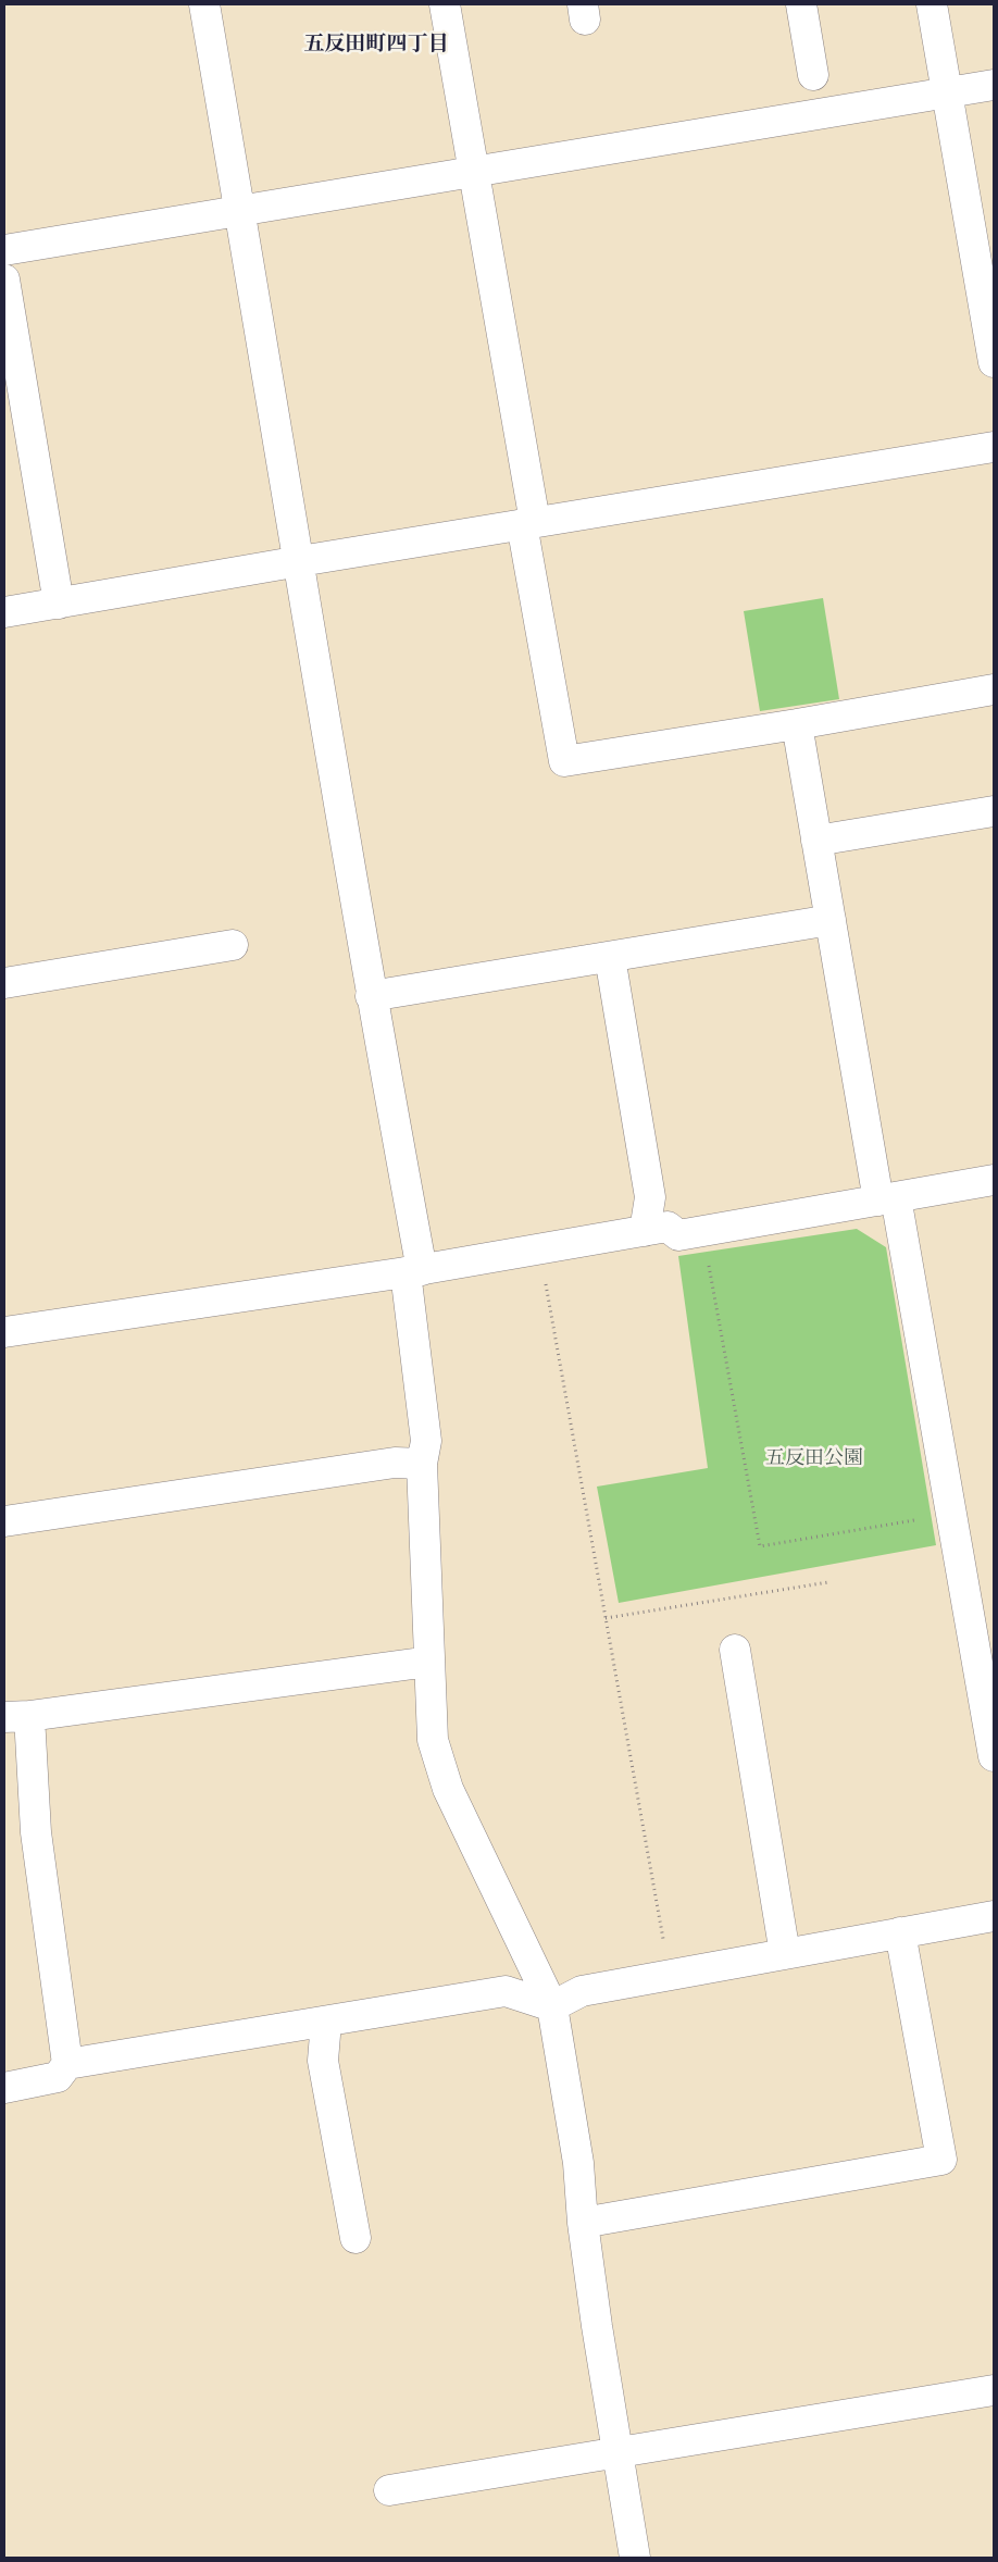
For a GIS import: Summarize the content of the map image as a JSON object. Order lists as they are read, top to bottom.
{
  "districts": ["五反田町四丁目"],
  "parks": ["五反田公園"]
}
